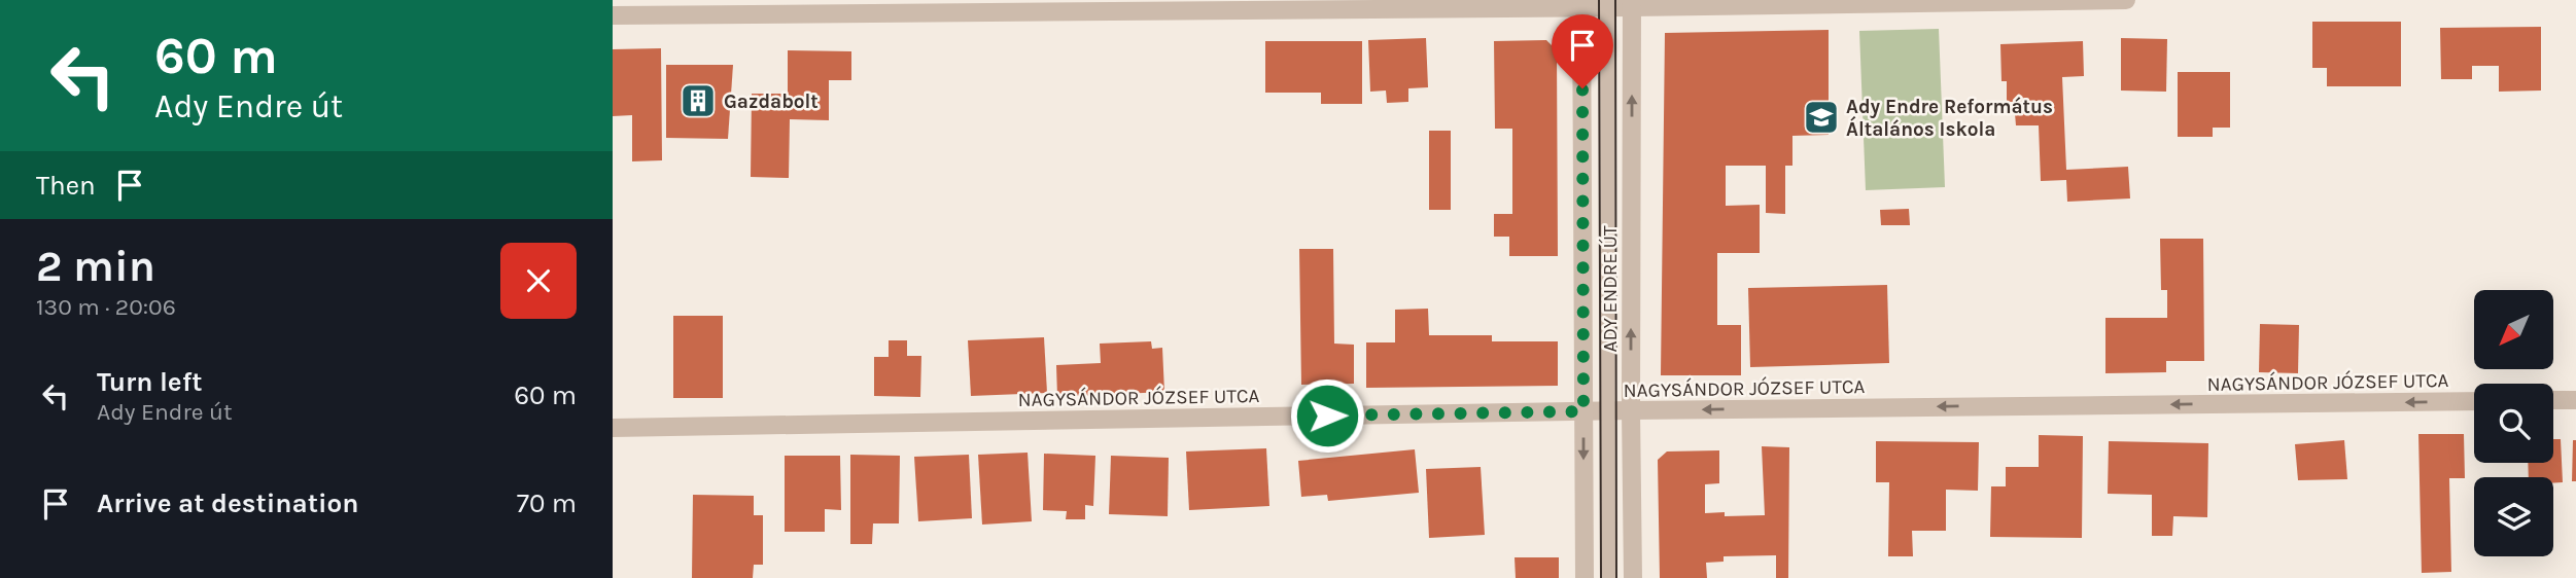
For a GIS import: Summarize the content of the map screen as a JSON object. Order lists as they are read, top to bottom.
{
  "streets": {
    "street": ["ADY ENDRE ÚT", "NAGYSÁNDOR JÓZSEF UTCA"]
  },
  "crossings": [
    ["ADY ENDRE ÚT", "NAGYSÁNDOR JÓZSEF UTCA"]
  ],
  "one_way": ["NAGYSÁNDOR JÓZSEF UTCA"],
  "places": {
    "building": ["Gazdabolt"],
    "school or university": ["Ady Endre Református Általános Iskola"]
  },
  "north": "bottom left",
  "page": {
    "turn": ["60 m", "Ady Endre út"],
    "then": "Then",
    "heading": ["2 min", "130 m · 20:06"],
    "list": [
      {
        "name": "Turn left",
        "note": "Ady Endre út",
        "value": "60 m"
      },
      {
        "name": "Arrive at destination",
        "value": "70 m"
      }
    ]
  }
}
